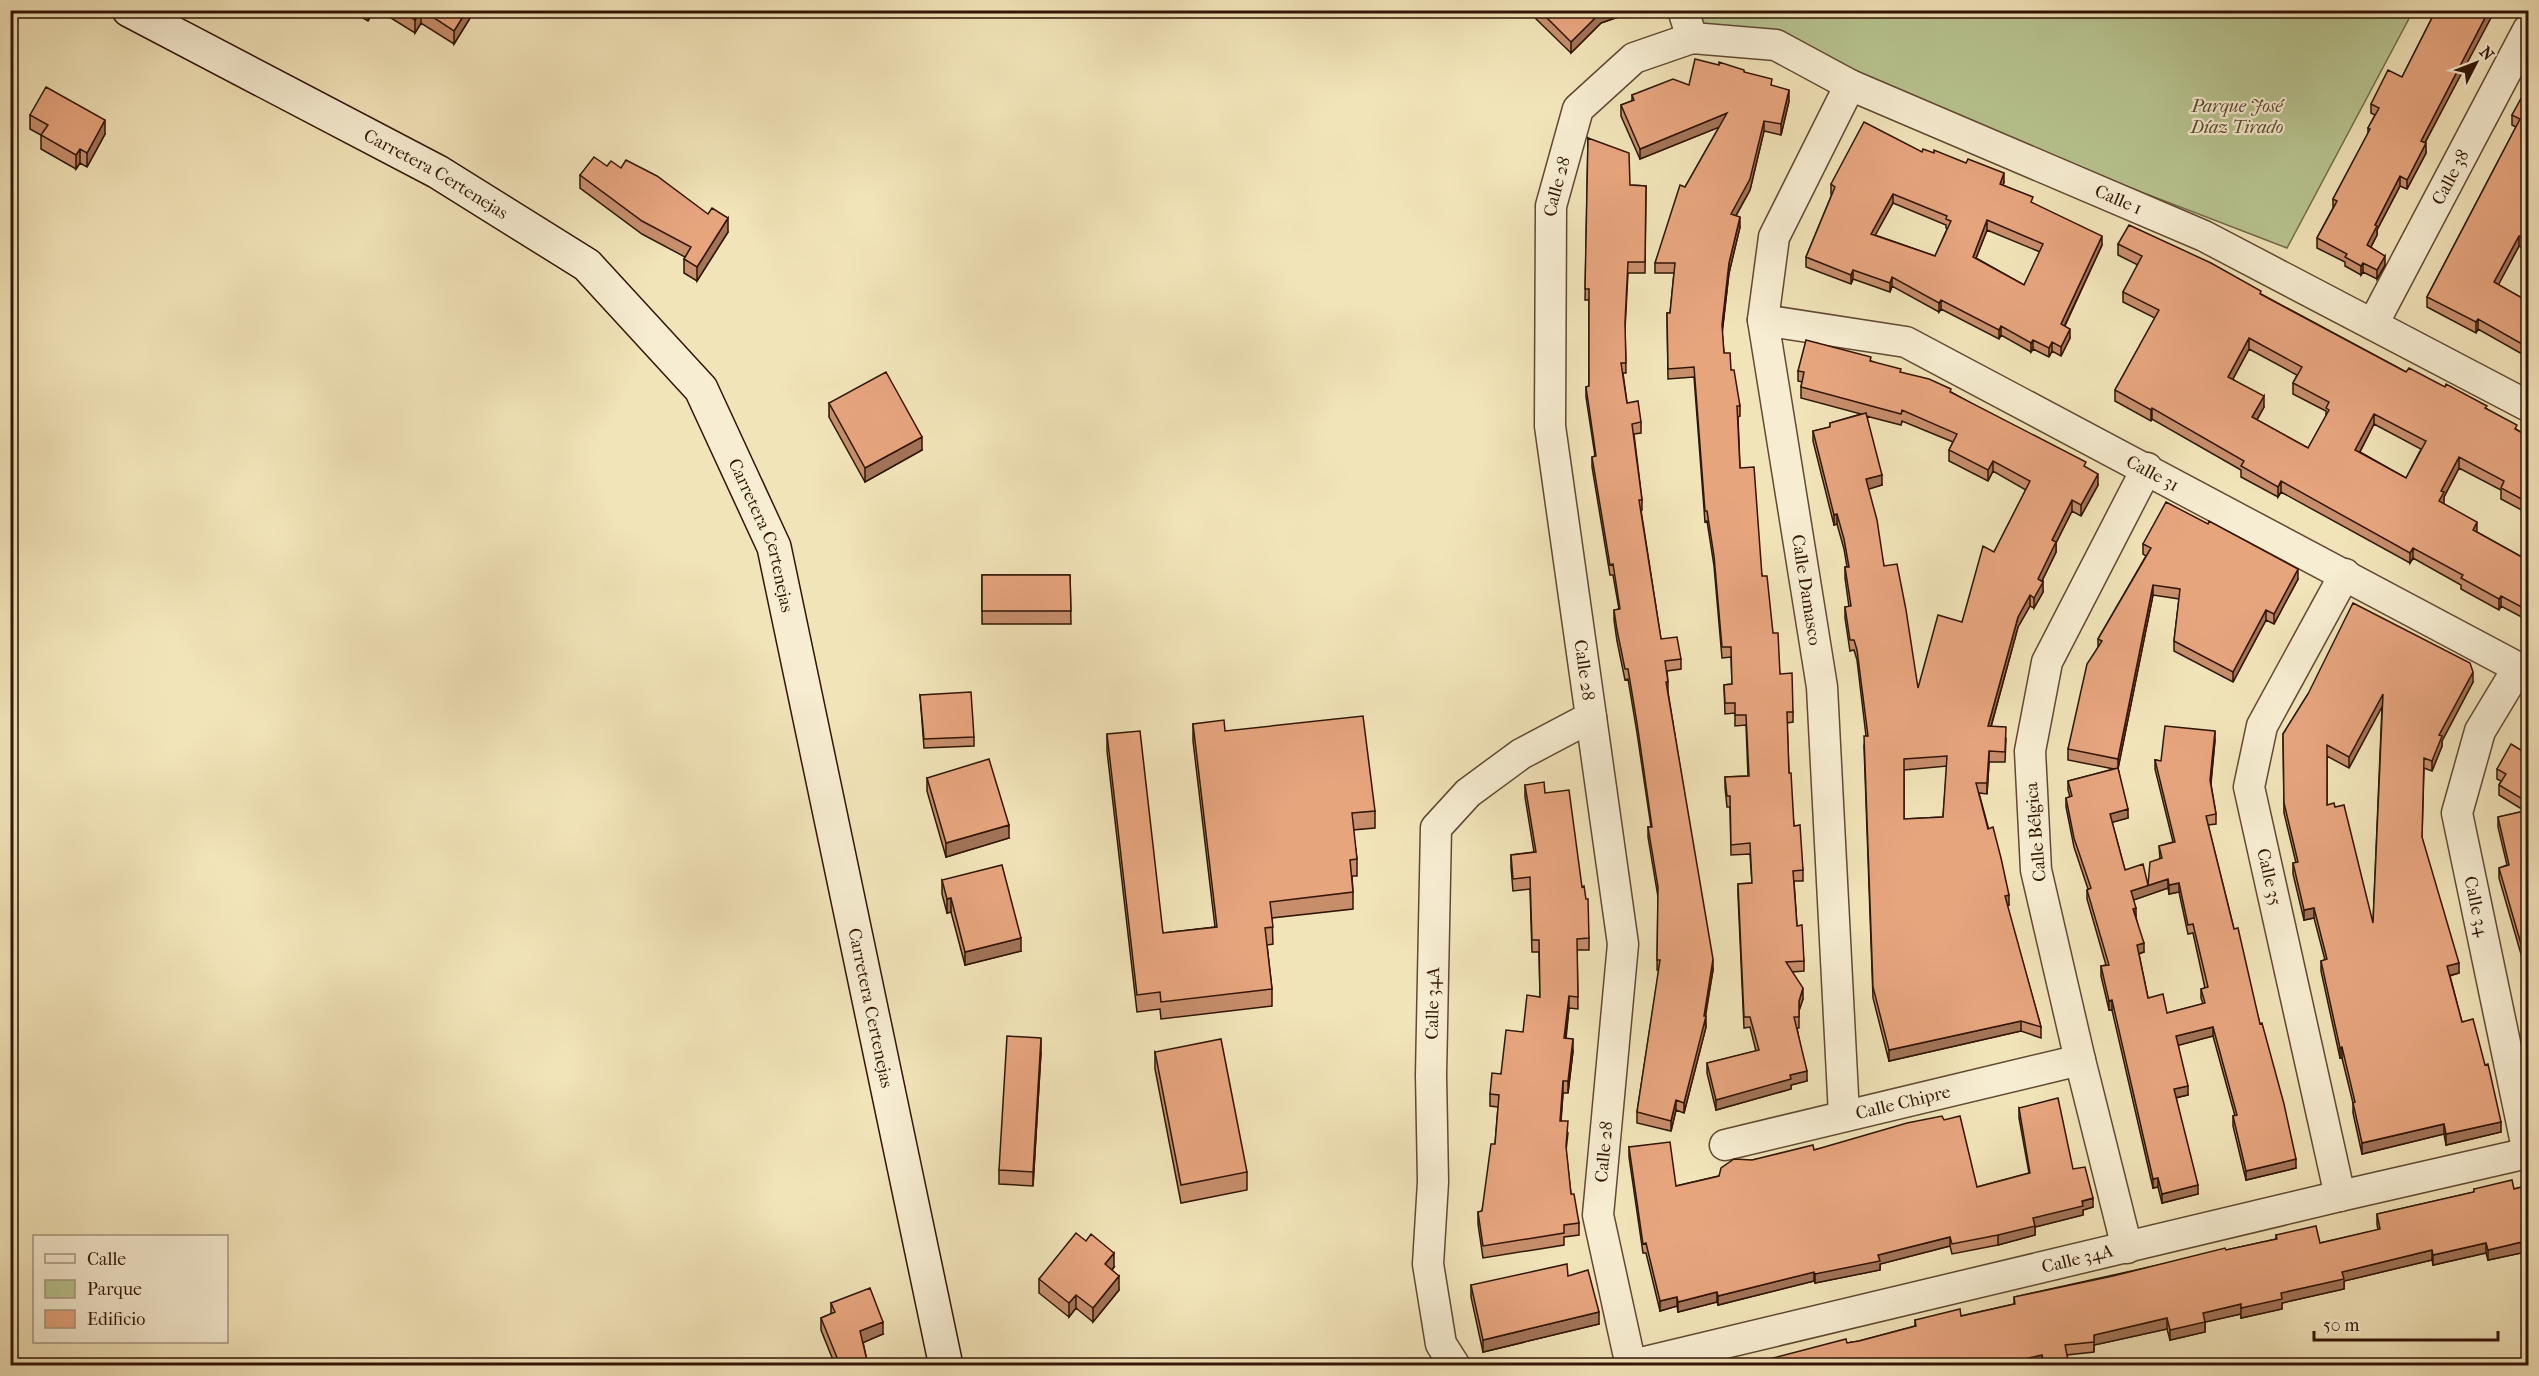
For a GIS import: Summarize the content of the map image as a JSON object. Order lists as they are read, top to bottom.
{
  "streets": {
    "main road": ["Carretera Certenejas"],
    "street": [
      "Calle 38",
      "Calle 28",
      "Calle 1",
      "Calle 31",
      "Calle Damasco",
      "Calle Bélgica",
      "Calle 35",
      "Calle 34",
      "Calle 34A",
      "Calle Chipre"
    ]
  },
  "crossings": [
    ["Calle 38", "Calle 1"],
    ["Calle 28", "Calle 1"],
    ["Calle 28", "Calle 34A"],
    ["Calle 1", "Calle Damasco"],
    ["Calle 31", "Calle Damasco"],
    ["Calle 31", "Calle Bélgica"],
    ["Calle 31", "Calle 35"],
    ["Calle 31", "Calle 34"],
    ["Calle Damasco", "Calle Chipre"],
    ["Calle Bélgica", "Calle 34A"],
    ["Calle Bélgica", "Calle Chipre"],
    ["Calle 35", "Calle 34A"],
    ["Calle 34", "Calle 34A"]
  ],
  "parks": ["Parque José Díaz Tirado"],
  "legend": ["Calle", "Parque", "Edificio"],
  "scale_bar": "50 m",
  "north": "top right"
}
